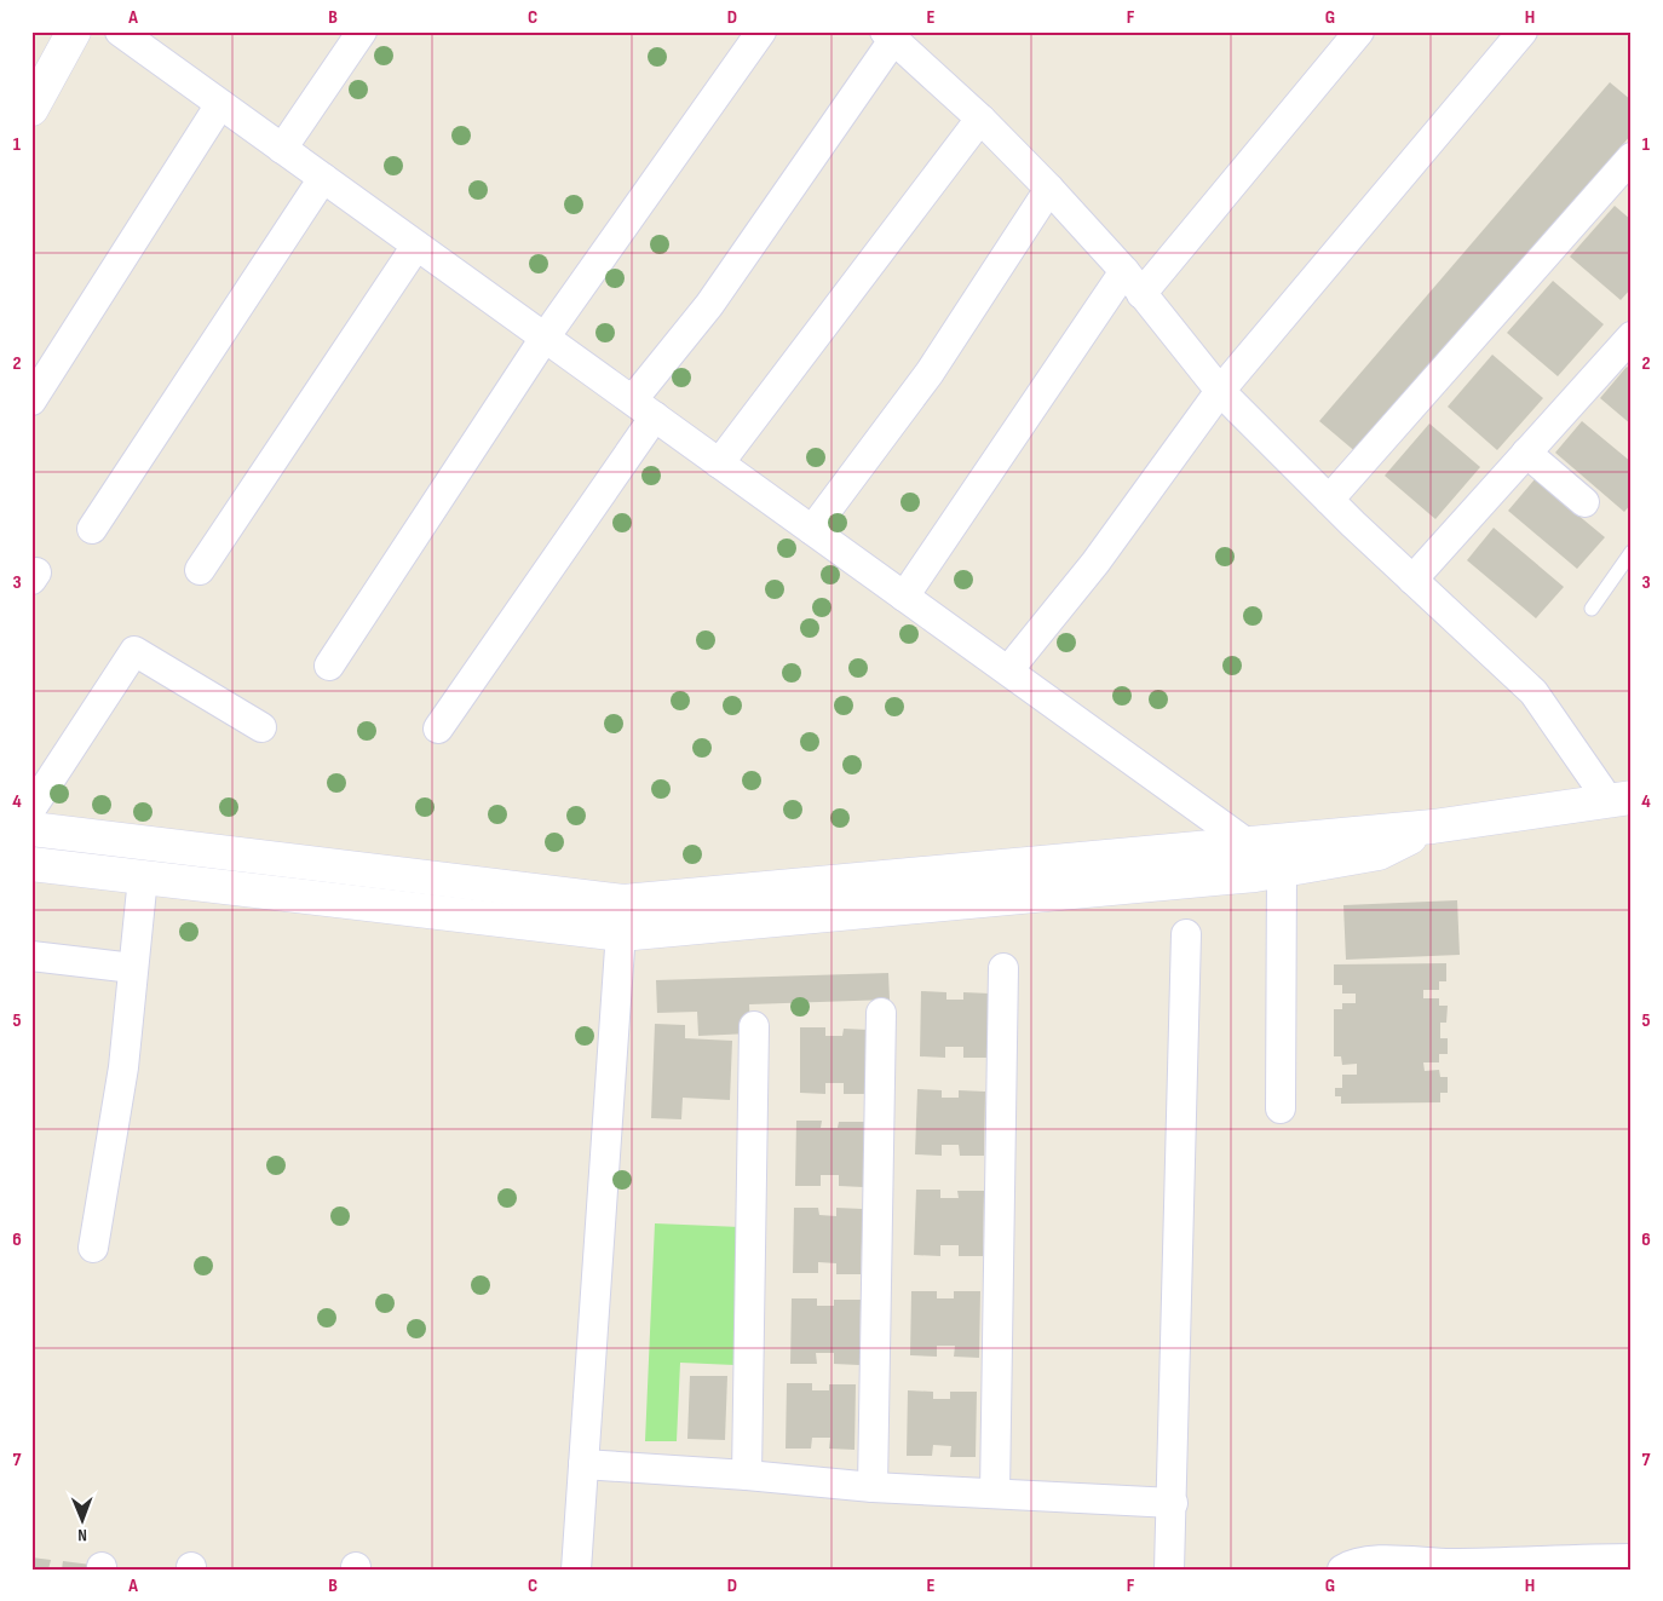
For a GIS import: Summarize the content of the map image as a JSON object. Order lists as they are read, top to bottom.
{
  "north": "bottom",
  "grid": {
    "columns": [
      "A",
      "B",
      "C",
      "D",
      "E",
      "F",
      "G",
      "H"
    ],
    "rows": [
      "1",
      "2",
      "3",
      "4",
      "5",
      "6",
      "7"
    ]
  }
}
